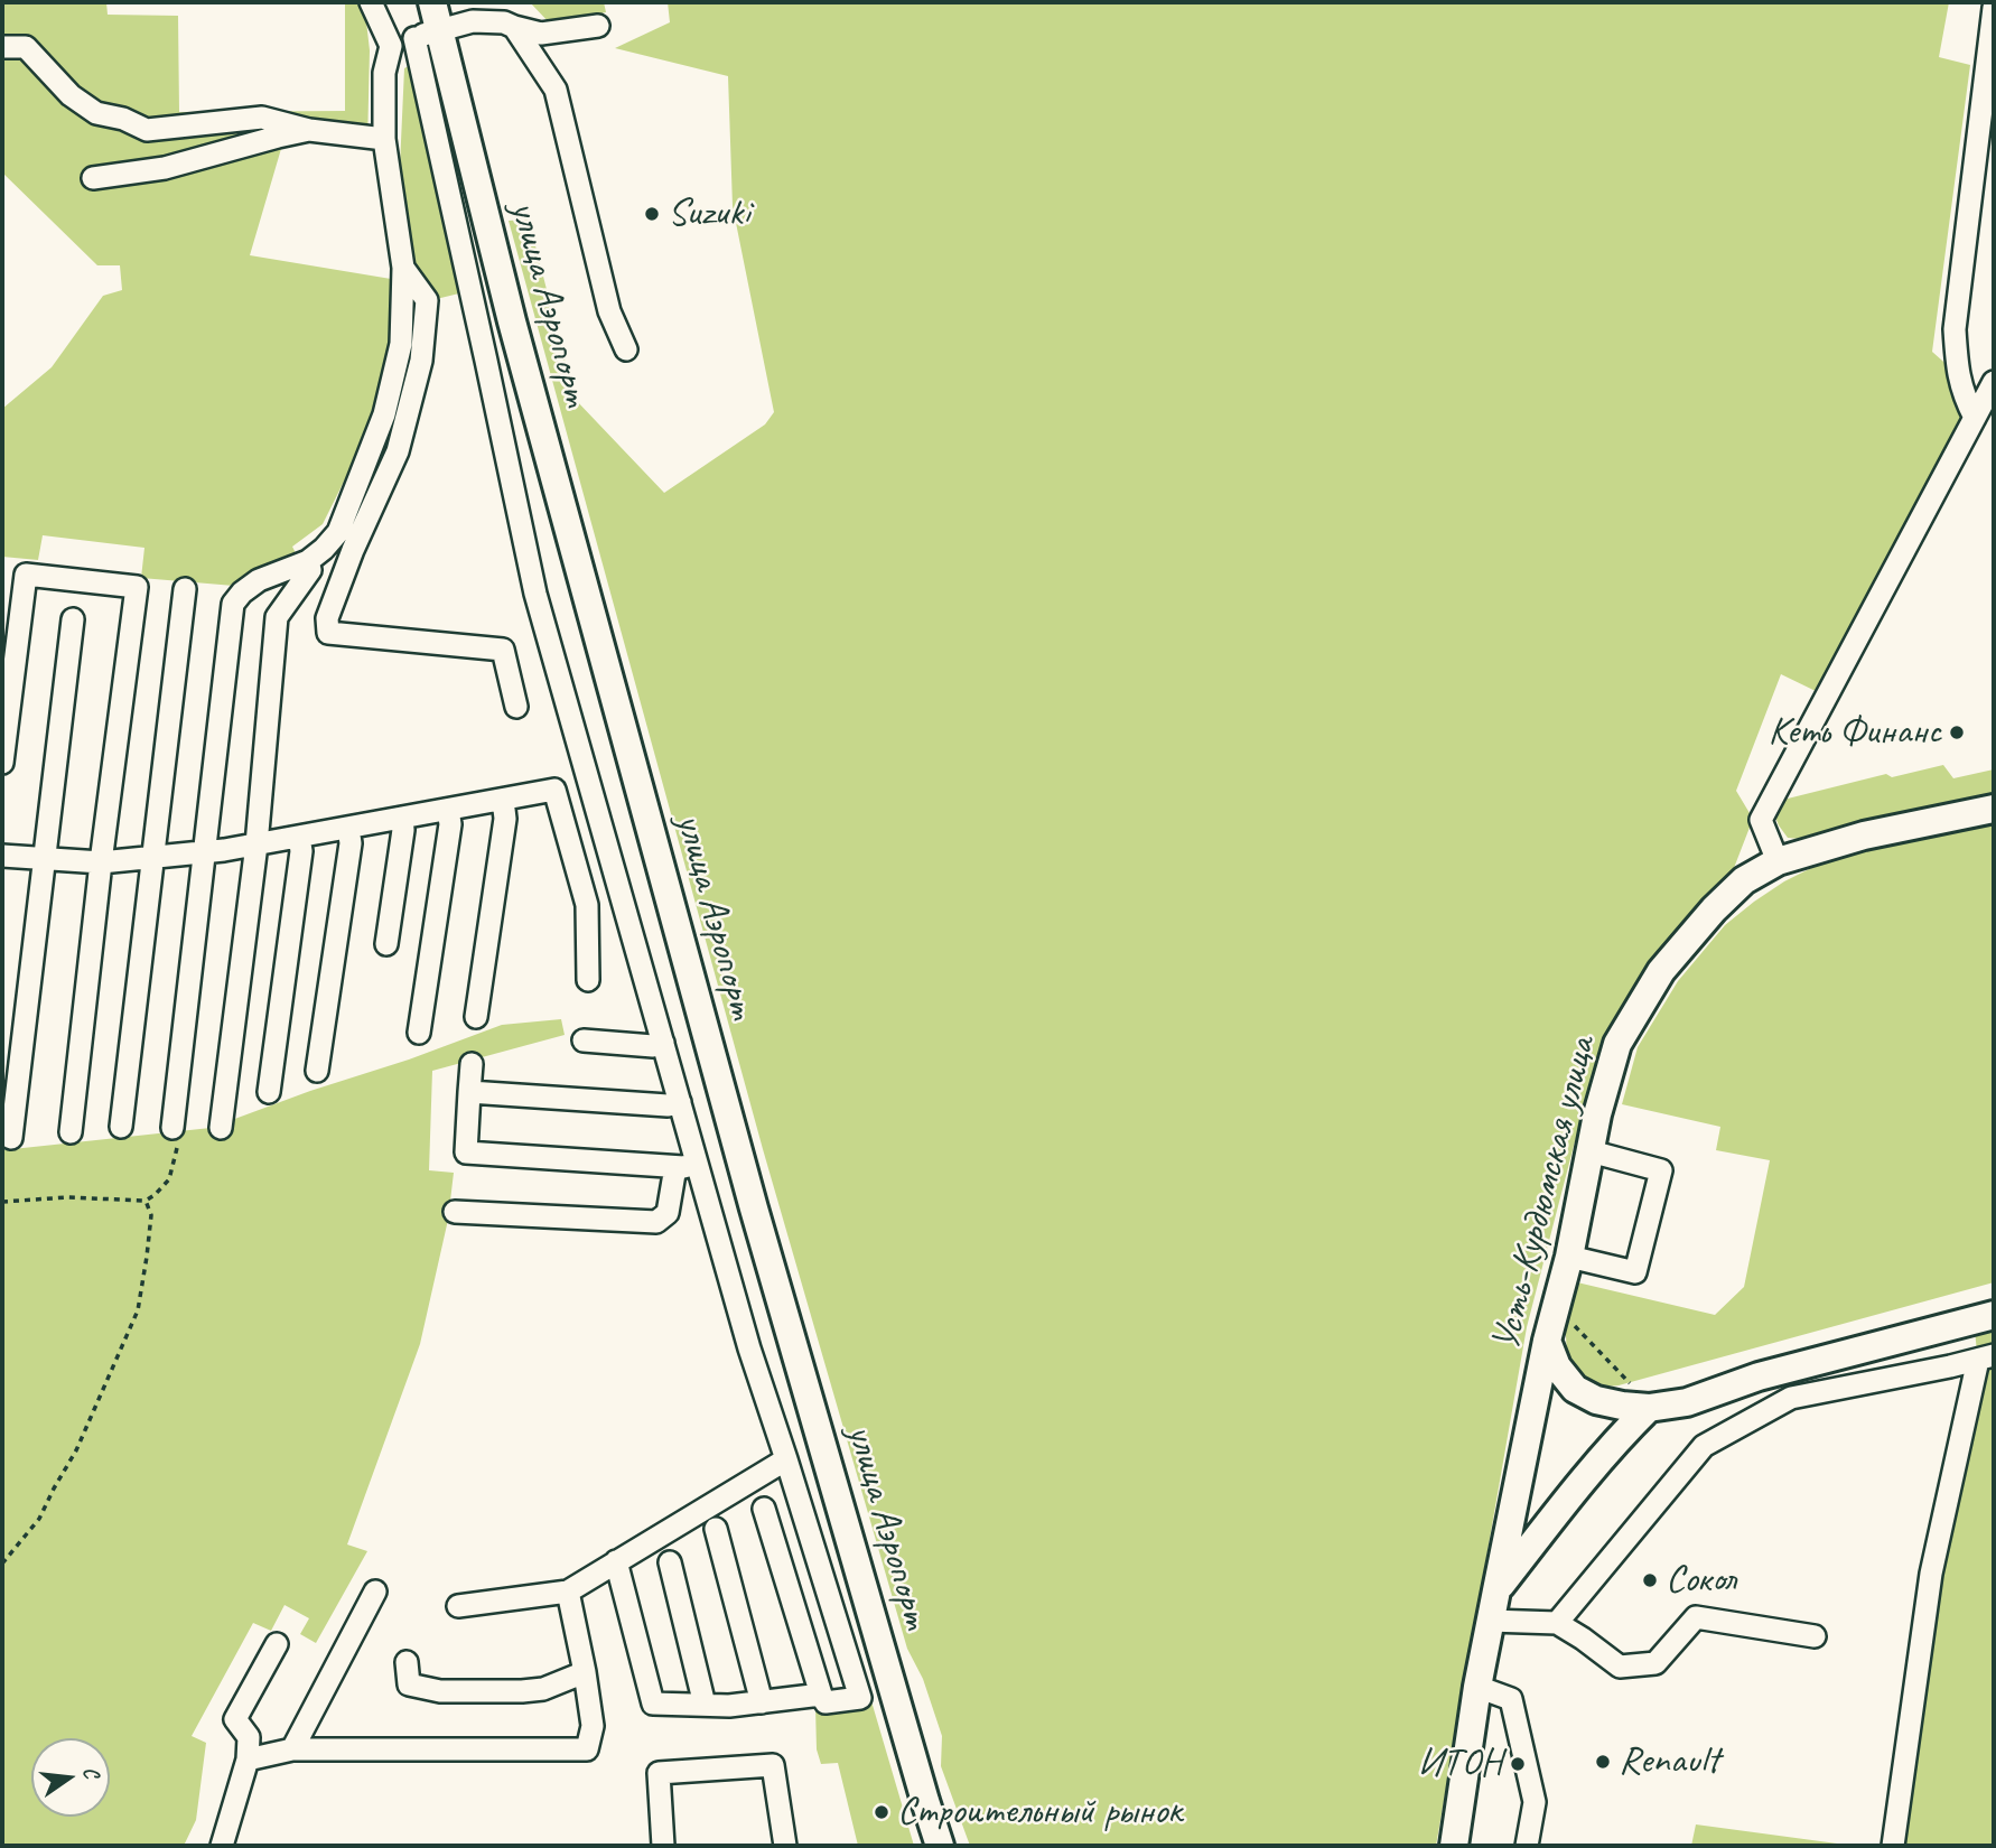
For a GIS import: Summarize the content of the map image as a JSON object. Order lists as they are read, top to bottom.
{
  "streets": {
    "main road": ["улица Аэропорт", "Усть-Курдюмская улица"]
  },
  "places": [
    "Suzuki",
    "Кеть Финанс",
    "Сокол",
    "Renault",
    "ИТОН",
    "Строительный рынок"
  ],
  "north": "right"
}
